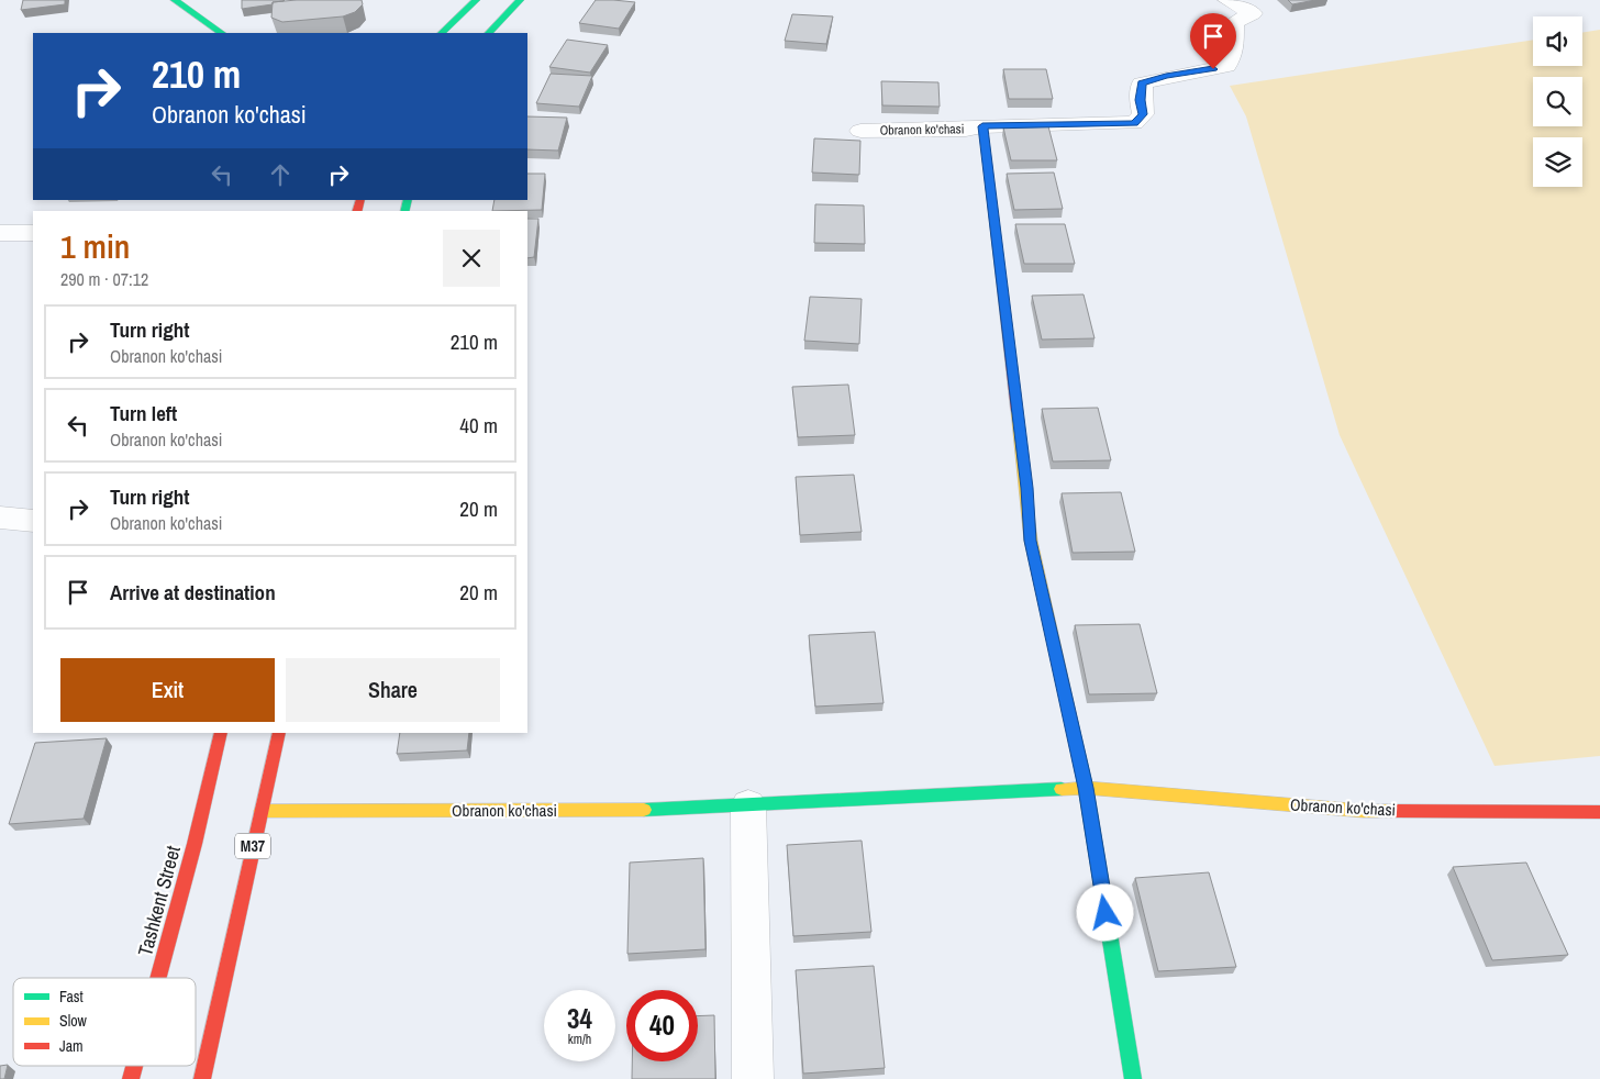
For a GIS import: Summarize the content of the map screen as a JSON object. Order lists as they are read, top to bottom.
{
  "streets": {
    "main road": ["Obranon ko'chasi", "M37", "Tashkent Street"]
  },
  "crossings": [
    ["Obranon ko'chasi", "M37"]
  ],
  "legend": ["Fast", "Slow", "Jam"],
  "page": {
    "turn": ["210 m", "Obranon ko'chasi"],
    "heading": ["1 min", "290 m · 07:12"],
    "list": [
      {
        "name": "Turn right",
        "note": "Obranon ko'chasi",
        "value": "210 m"
      },
      {
        "name": "Turn left",
        "note": "Obranon ko'chasi",
        "value": "40 m"
      },
      {
        "name": "Turn right",
        "note": "Obranon ko'chasi",
        "value": "20 m"
      },
      {
        "name": "Arrive at destination",
        "value": "20 m"
      }
    ],
    "buttons": ["Exit", "Share"],
    "speed": "34 km/h",
    "limit": "40"
  }
}
